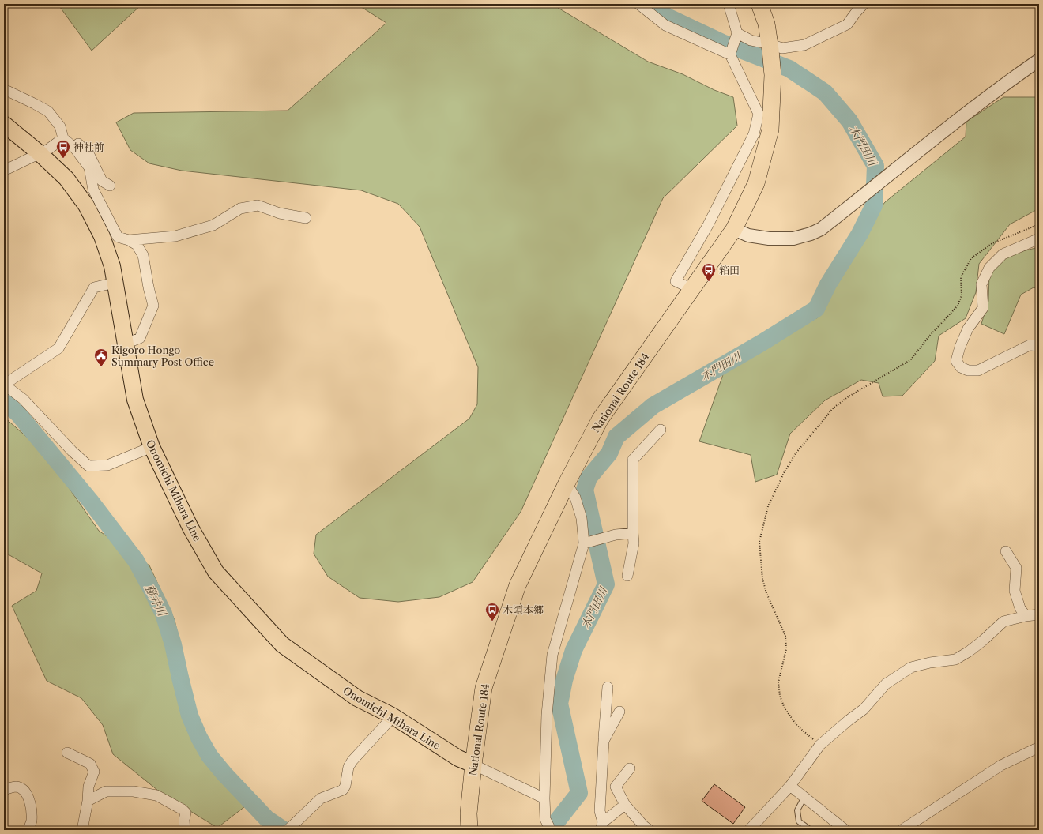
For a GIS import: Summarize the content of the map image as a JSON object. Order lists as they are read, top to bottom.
{
  "streets": {
    "highway": ["National Route 184"],
    "main road": ["Onomichi Mihara Line"]
  },
  "crossings": [
    ["National Route 184", "Onomichi Mihara Line"]
  ],
  "water": ["木門田川", "藤井川"],
  "places": {
    "bus stop": ["神社前", "箱田", "木頃本郷"],
    "public building": ["Kigoro Hongo Summary Post Office"]
  }
}
